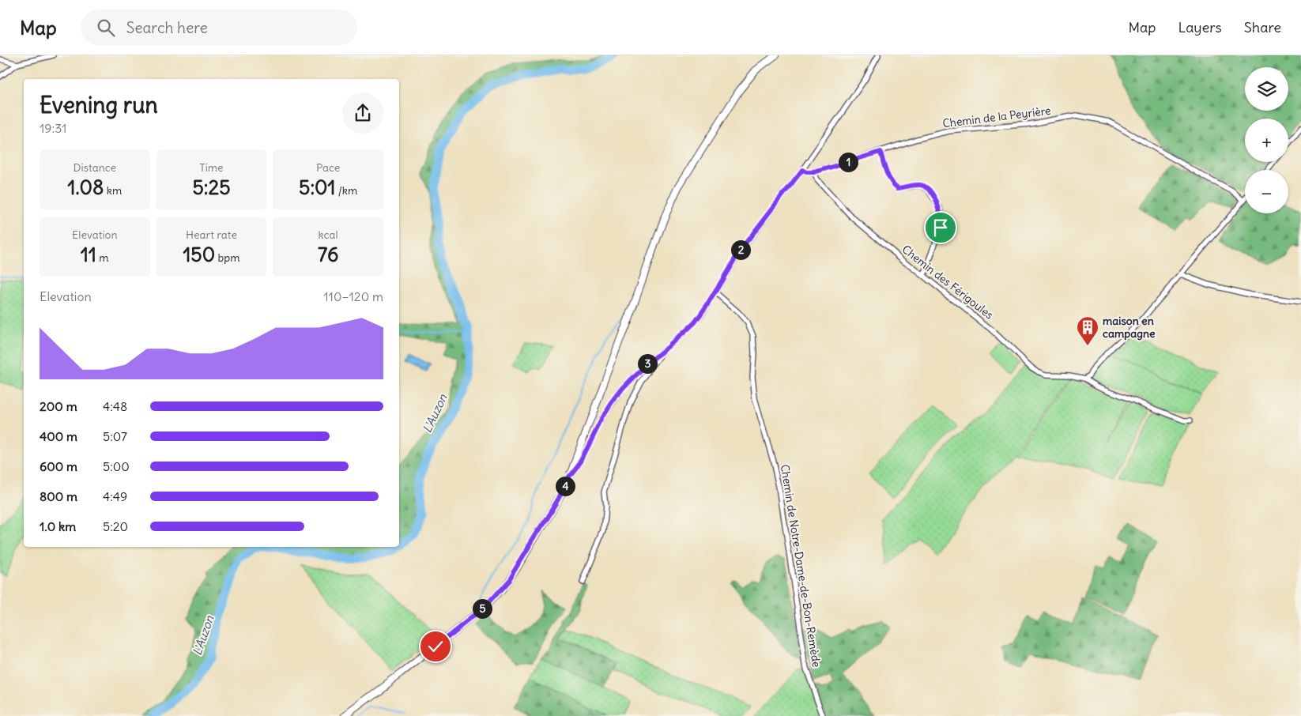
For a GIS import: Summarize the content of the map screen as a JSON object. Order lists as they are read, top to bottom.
{
  "streets": {
    "street": ["Chemin de la Peyrière", "Chemin des Férigoules", "Chemin de Notre-Dame-de-Bon-Remède"]
  },
  "crossings": [
    ["Chemin de la Peyrière", "Chemin des Férigoules"]
  ],
  "water": ["L'Auzon"],
  "places": {
    "building": ["maison en campagne"]
  },
  "page": {
    "header": "Map",
    "search": "Search here",
    "nav": ["Map", "Layers", "Share"],
    "map_buttons": ["+", "−"],
    "heading": ["Evening run", "19:31"],
    "stats": [
      ["Distance", "1.08 km"],
      ["Time", "5:25"],
      ["Pace", "5:01 /km"],
      ["Elevation", "11 m"],
      ["Heart rate", "150 bpm"],
      ["kcal", "76"]
    ],
    "pins": [
      "1",
      "2",
      "3",
      "4",
      "5"
    ],
    "chart": ["Elevation", "110–120 m"],
    "list": [
      {
        "name": "200 m",
        "note": "4:48"
      },
      {
        "name": "400 m",
        "note": "5:07"
      },
      {
        "name": "600 m",
        "note": "5:00"
      },
      {
        "name": "800 m",
        "note": "4:49"
      },
      {
        "name": "1.0 km",
        "note": "5:20"
      }
    ]
  }
}
